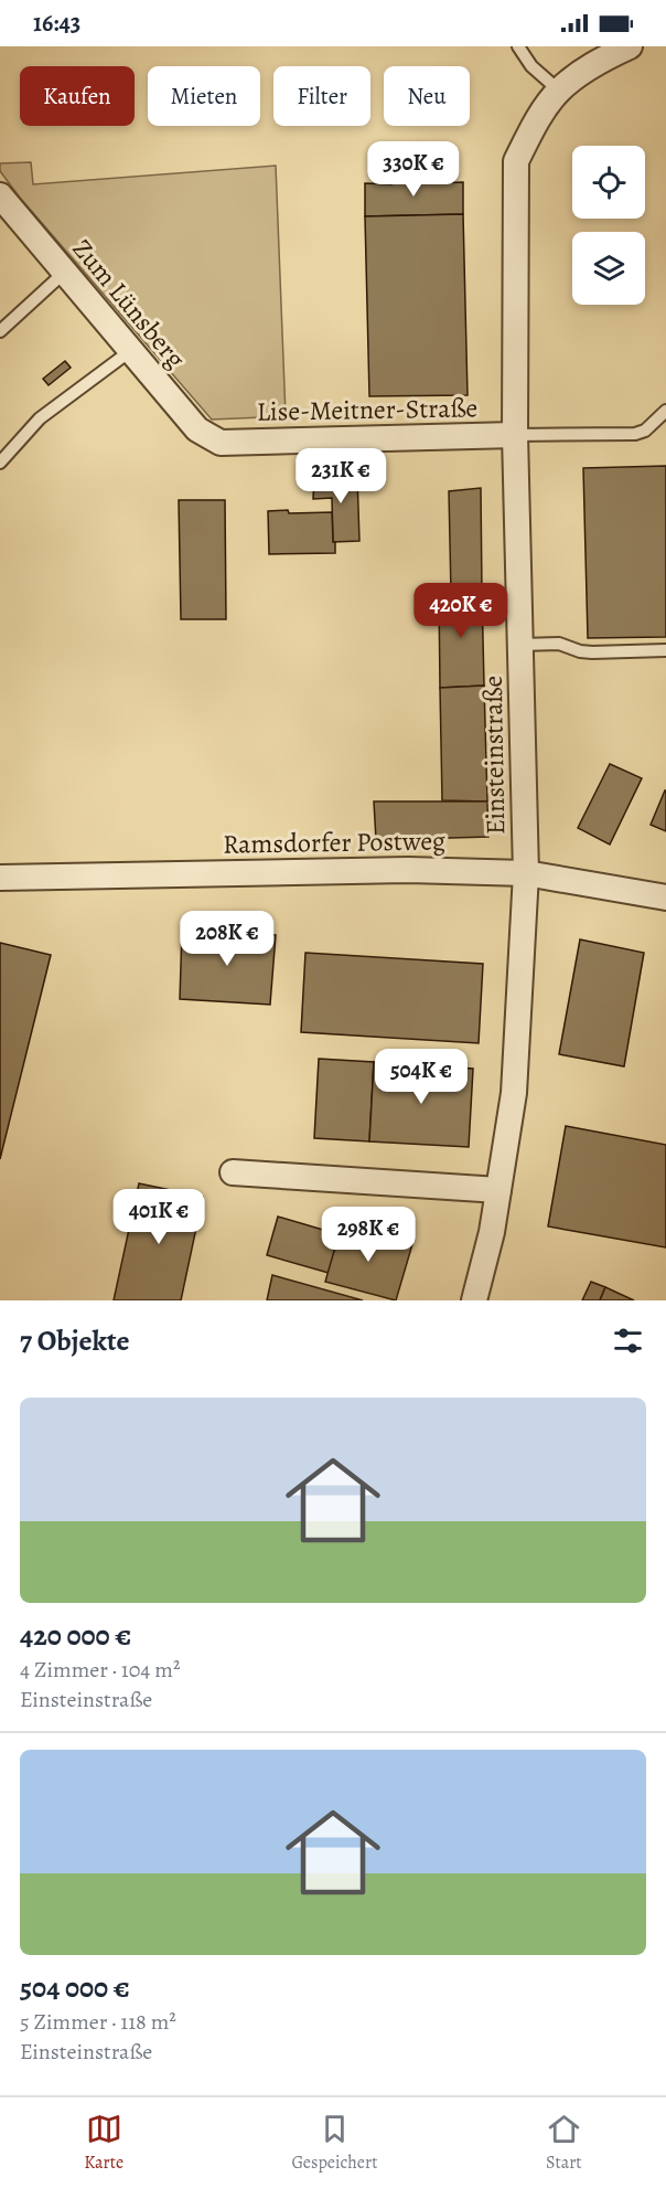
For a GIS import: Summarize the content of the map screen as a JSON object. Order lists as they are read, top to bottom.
{
  "streets": {
    "street": [
      "Zum Lünsberg",
      "Lise-Meitner-Straße",
      "Einsteinstraße",
      "Ramsdorfer Postweg"
    ]
  },
  "crossings": [
    ["Zum Lünsberg", "Lise-Meitner-Straße"],
    ["Lise-Meitner-Straße", "Einsteinstraße"],
    ["Einsteinstraße", "Ramsdorfer Postweg"]
  ],
  "page": {
    "status": "16:43",
    "chip": [
      "Kaufen",
      "Mieten",
      "Filter",
      "Neu"
    ],
    "price": [
      "330K €",
      "231K €",
      "420K €",
      "208K €",
      "504K €",
      "401K €",
      "298K €"
    ],
    "heading": "7 Objekte",
    "list": [
      {
        "name": "420 000 €",
        "note": "4 Zimmer · 104 m² · Einsteinstraße"
      },
      {
        "name": "504 000 €",
        "note": "5 Zimmer · 118 m² · Einsteinstraße"
      }
    ],
    "tabs": ["Karte", "Gespeichert", "Start"]
  }
}
